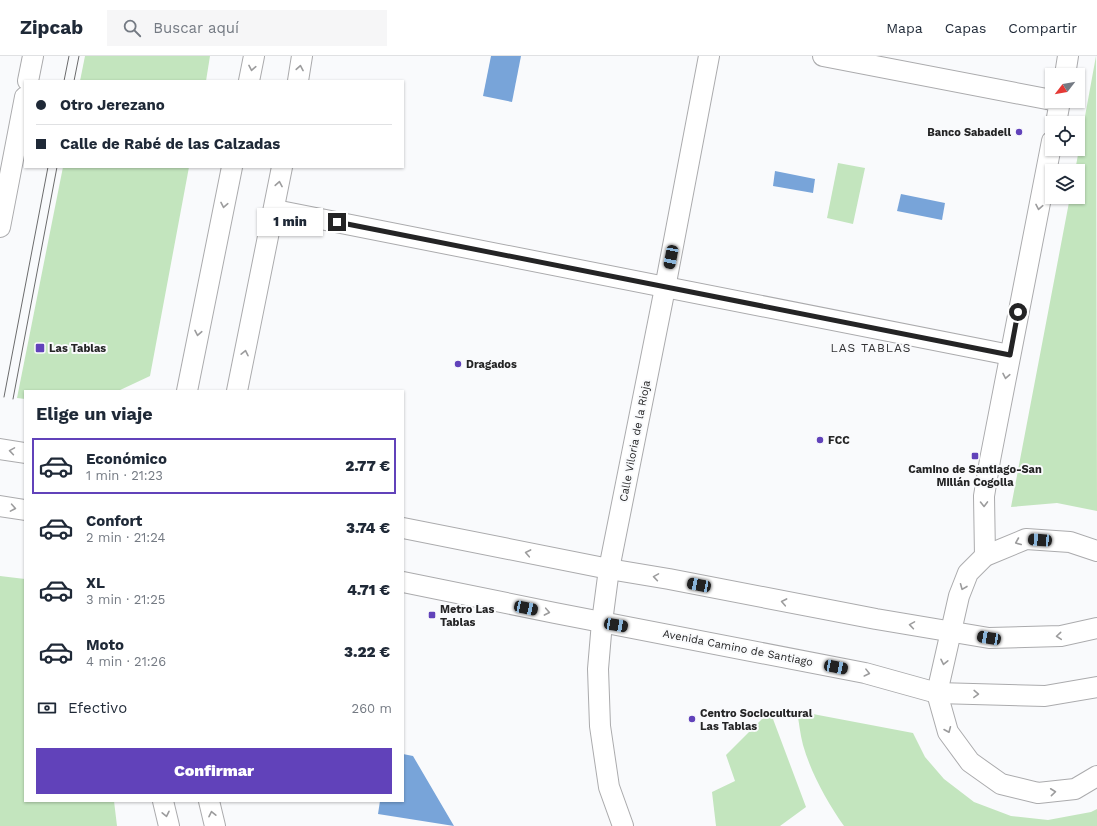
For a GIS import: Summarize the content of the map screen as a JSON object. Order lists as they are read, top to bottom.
{
  "streets": {
    "street": ["Calle Viloria de la Rioja", "Avenida Camino de Santiago"]
  },
  "crossings": [
    ["Calle Viloria de la Rioja", "Avenida Camino de Santiago"]
  ],
  "districts": ["LAS TABLAS"],
  "places": {
    "other": [
      "Banco Sabadell",
      "Dragados",
      "FCC",
      "Centro Sociocultural Las Tablas"
    ],
    "transit": ["Las Tablas", "Camino de Santiago-San Millán Cogolla", "Metro Las Tablas"]
  },
  "north": "bottom left",
  "page": {
    "header": "Zipcab",
    "search": "Buscar aquí",
    "nav": ["Mapa", "Capas", "Compartir"],
    "banner": ["Otro Jerezano", "Calle de Rabé de las Calzadas"],
    "bubble": "1 min",
    "heading": "Elige un viaje",
    "list": [
      {
        "name": "Económico",
        "note": "1 min · 21:23",
        "value": "2.77 €"
      },
      {
        "name": "Confort",
        "note": "2 min · 21:24",
        "value": "3.74 €"
      },
      {
        "name": "XL",
        "note": "3 min · 21:25",
        "value": "4.71 €"
      },
      {
        "name": "Moto",
        "note": "4 min · 21:26",
        "value": "3.22 €"
      }
    ],
    "pay": ["Efectivo", "260 m"],
    "buttons": "Confirmar"
  }
}
